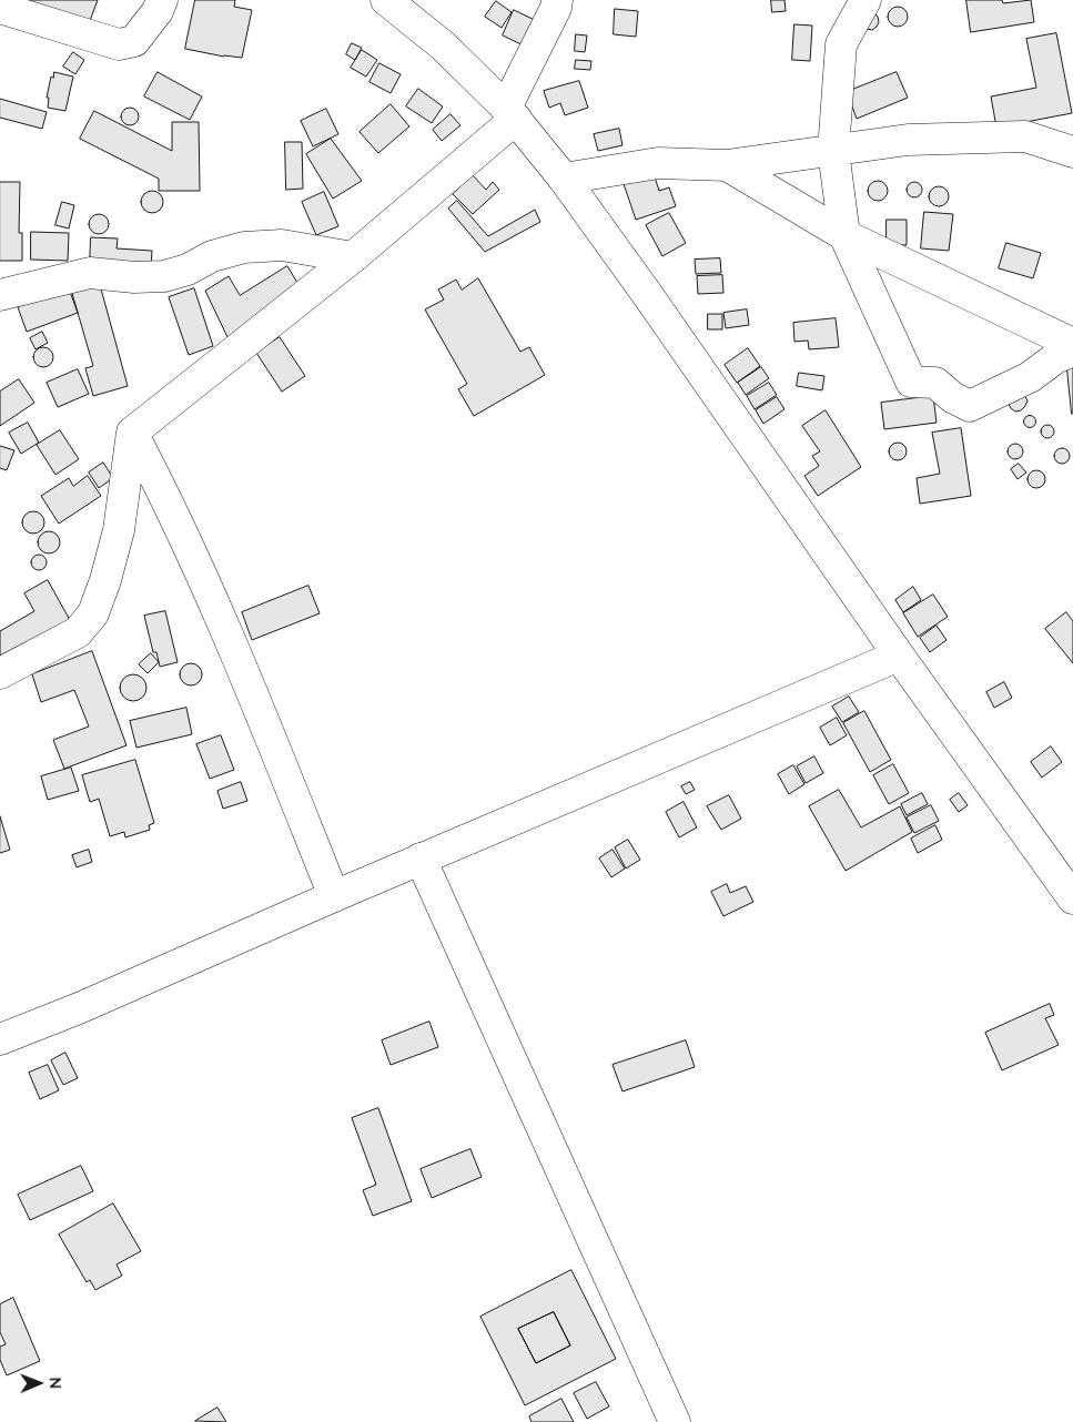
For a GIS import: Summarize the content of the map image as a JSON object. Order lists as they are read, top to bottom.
{
  "north": "right"
}
